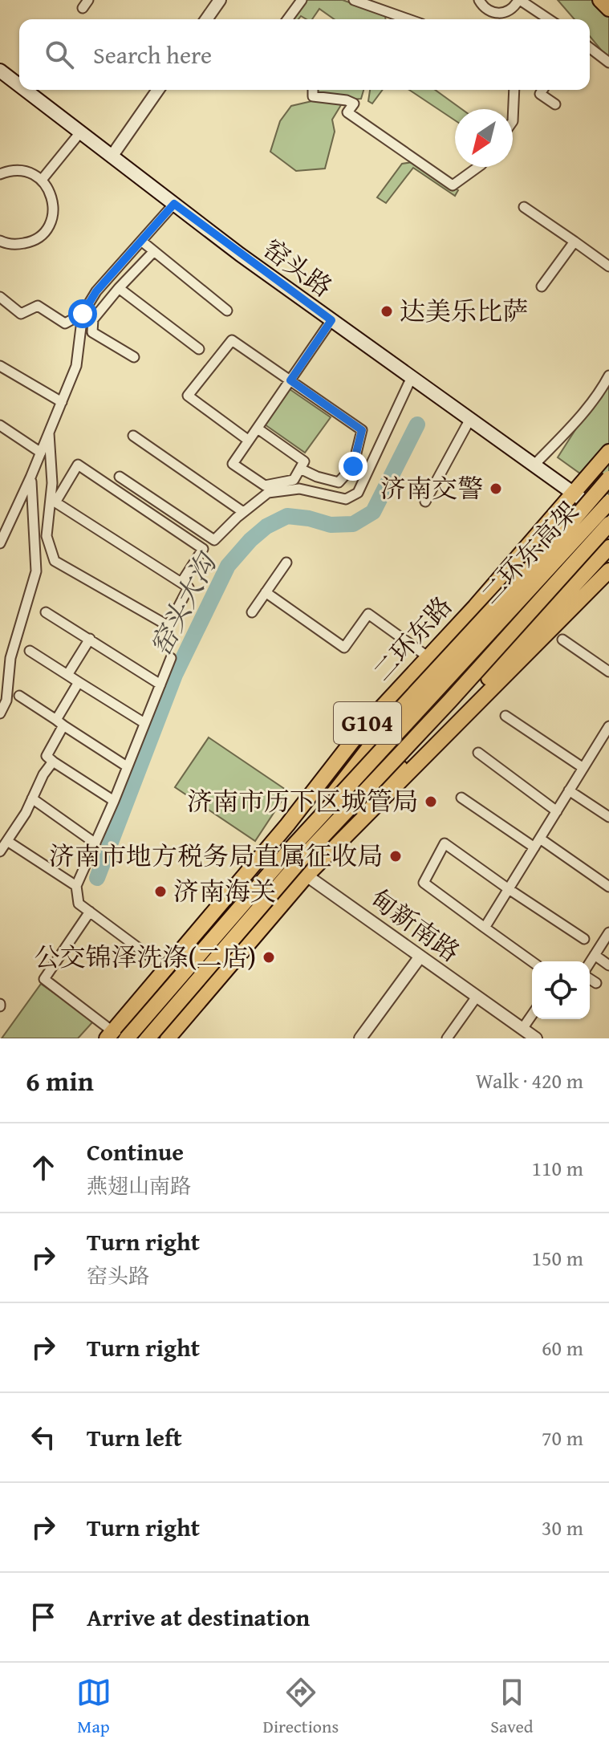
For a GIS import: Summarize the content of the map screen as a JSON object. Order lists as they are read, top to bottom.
{
  "streets": {
    "highway": ["二环东高架", "二环东路", "G104"],
    "main road": ["窑头路"],
    "street": ["甸新南路"]
  },
  "crossings": [
    ["窑头路", "二环东路"],
    ["二环东路", "甸新南路"],
    ["G104", "甸新南路"]
  ],
  "water": ["窑头大沟"],
  "places": [
    "达美乐比萨",
    "济南交警",
    "济南市历下区城管局",
    "济南市地方税务局直属征收局",
    "济南海关",
    "公交锦泽洗涤(二店)"
  ],
  "north": "bottom left",
  "page": {
    "search": "Search here",
    "heading": ["6 min", "Walk · 420 m"],
    "list": [
      ["Continue", "燕翅山南路", "110 m"],
      ["Turn right", "窑头路", "150 m"],
      ["Turn right", "60 m"],
      ["Turn left", "70 m"],
      ["Turn right", "30 m"],
      "Arrive at destination"
    ],
    "nav": ["Map", "Directions", "Saved"]
  }
}
